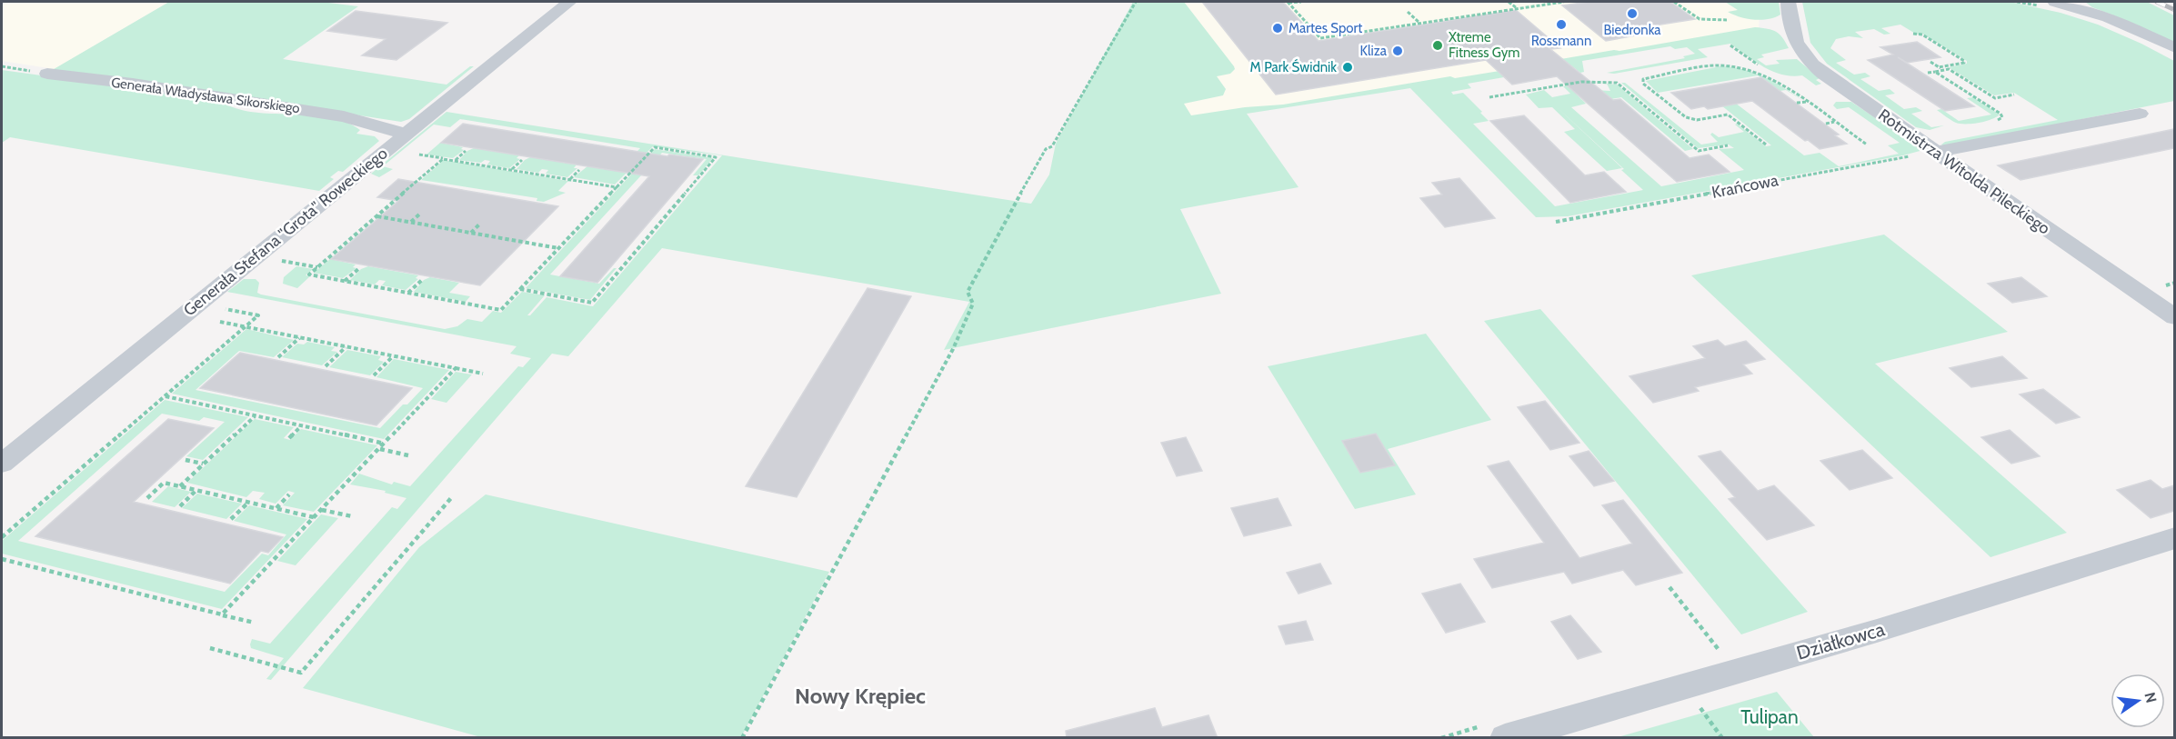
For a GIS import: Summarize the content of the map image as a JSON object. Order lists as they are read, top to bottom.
{
  "streets": {
    "street": [
      "Generała Władysława Sikorskiego",
      "Rotmistrza Witolda Pileckiego",
      "Generała Stefana \"Grota\" Roweckiego",
      "Działkowca"
    ],
    "path": ["Krańcowa"]
  },
  "crossings": [
    ["Generała Władysława Sikorskiego", "Generała Stefana \"Grota\" Roweckiego"],
    ["Rotmistrza Witolda Pileckiego", "Krańcowa"]
  ],
  "districts": ["Nowy Krępiec"],
  "parks": ["Tulipan"],
  "places": [
    "Biedronka",
    "Rossmann",
    "Martes Sport",
    "Xtreme Fitness Gym",
    "Kliza",
    "M Park Świdnik"
  ],
  "north": "right"
}
